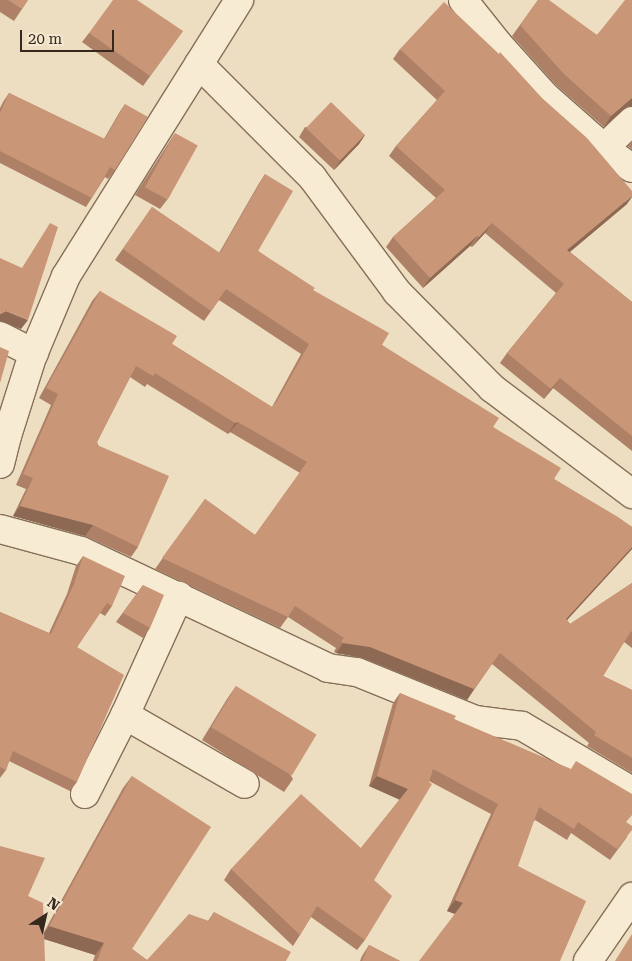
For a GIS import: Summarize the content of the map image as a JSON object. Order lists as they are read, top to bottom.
{
  "scale_bar": "20 m",
  "north": "top right"
}
